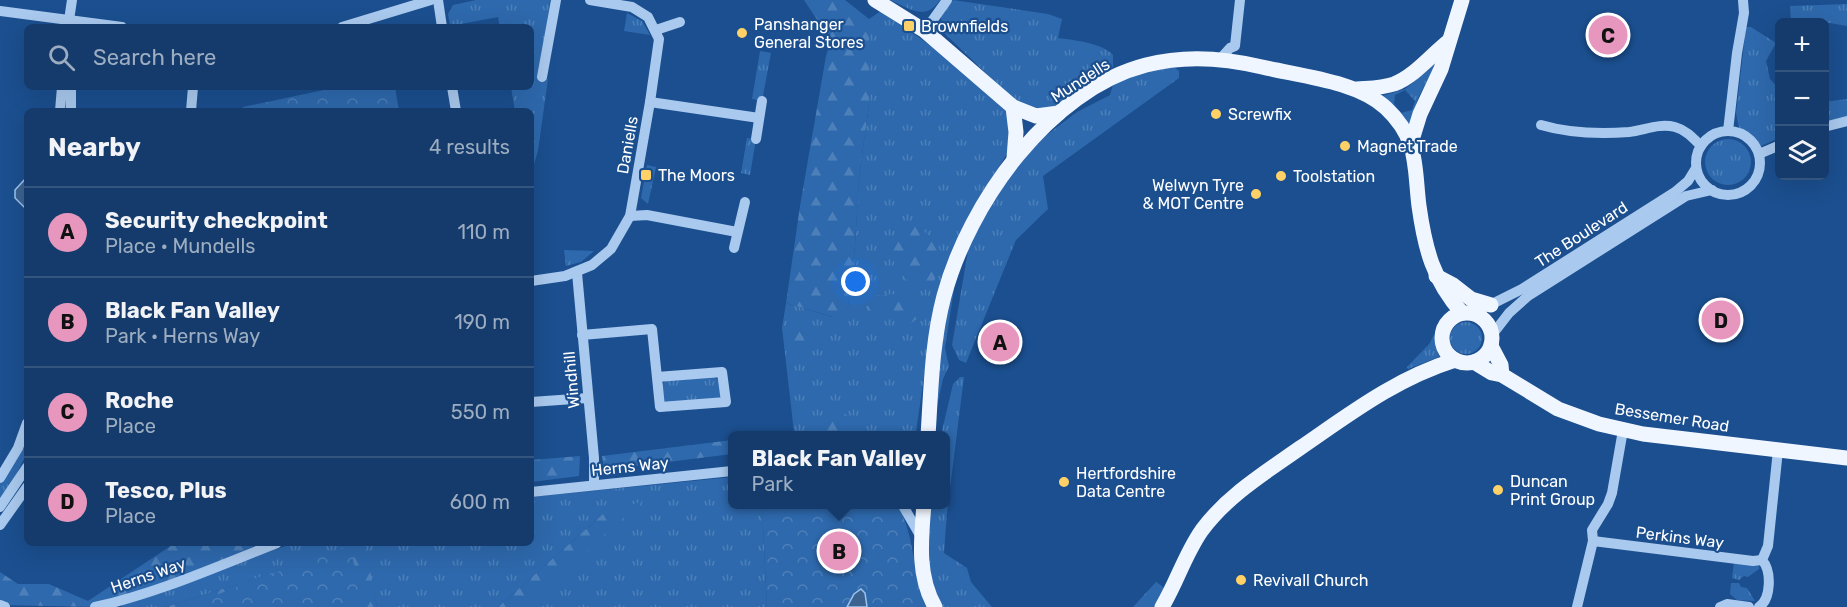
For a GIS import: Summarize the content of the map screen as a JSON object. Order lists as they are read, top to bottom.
{
  "streets": {
    "main road": ["Mundells", "Bessemer Road"],
    "street": [
      "Daniells",
      "The Boulevard",
      "Windhill",
      "Herns Way",
      "Perkins Way"
    ]
  },
  "crossings": [
    ["Mundells", "The Boulevard"],
    ["Mundells", "Bessemer Road"],
    ["Daniells", "Windhill"],
    ["The Boulevard", "Bessemer Road"],
    ["Windhill", "Herns Way"]
  ],
  "places": {
    "transit": ["Brownfields", "The Moors"],
    "other": [
      "Panshanger General Stores",
      "Screwfix",
      "Magnet Trade",
      "Toolstation",
      "Welwyn Tyre & MOT Centre",
      "Hertfordshire Data Centre",
      "Duncan Print Group",
      "Revivall Church"
    ]
  },
  "page": {
    "pins": [
      "C",
      "D",
      "A",
      "B"
    ],
    "map_buttons": ["+", "−"],
    "search": "Search here",
    "heading": ["Nearby", "4 results"],
    "list": [
      {
        "mark": "A",
        "name": "Security checkpoint",
        "note": "Place · Mundells",
        "value": "110 m"
      },
      {
        "mark": "B",
        "name": "Black Fan Valley",
        "note": "Park · Herns Way",
        "value": "190 m"
      },
      {
        "mark": "C",
        "name": "Roche",
        "note": "Place",
        "value": "550 m"
      },
      {
        "mark": "D",
        "name": "Tesco, Plus",
        "note": "Place",
        "value": "600 m"
      }
    ],
    "popup": ["Black Fan Valley", "Park"]
  }
}
